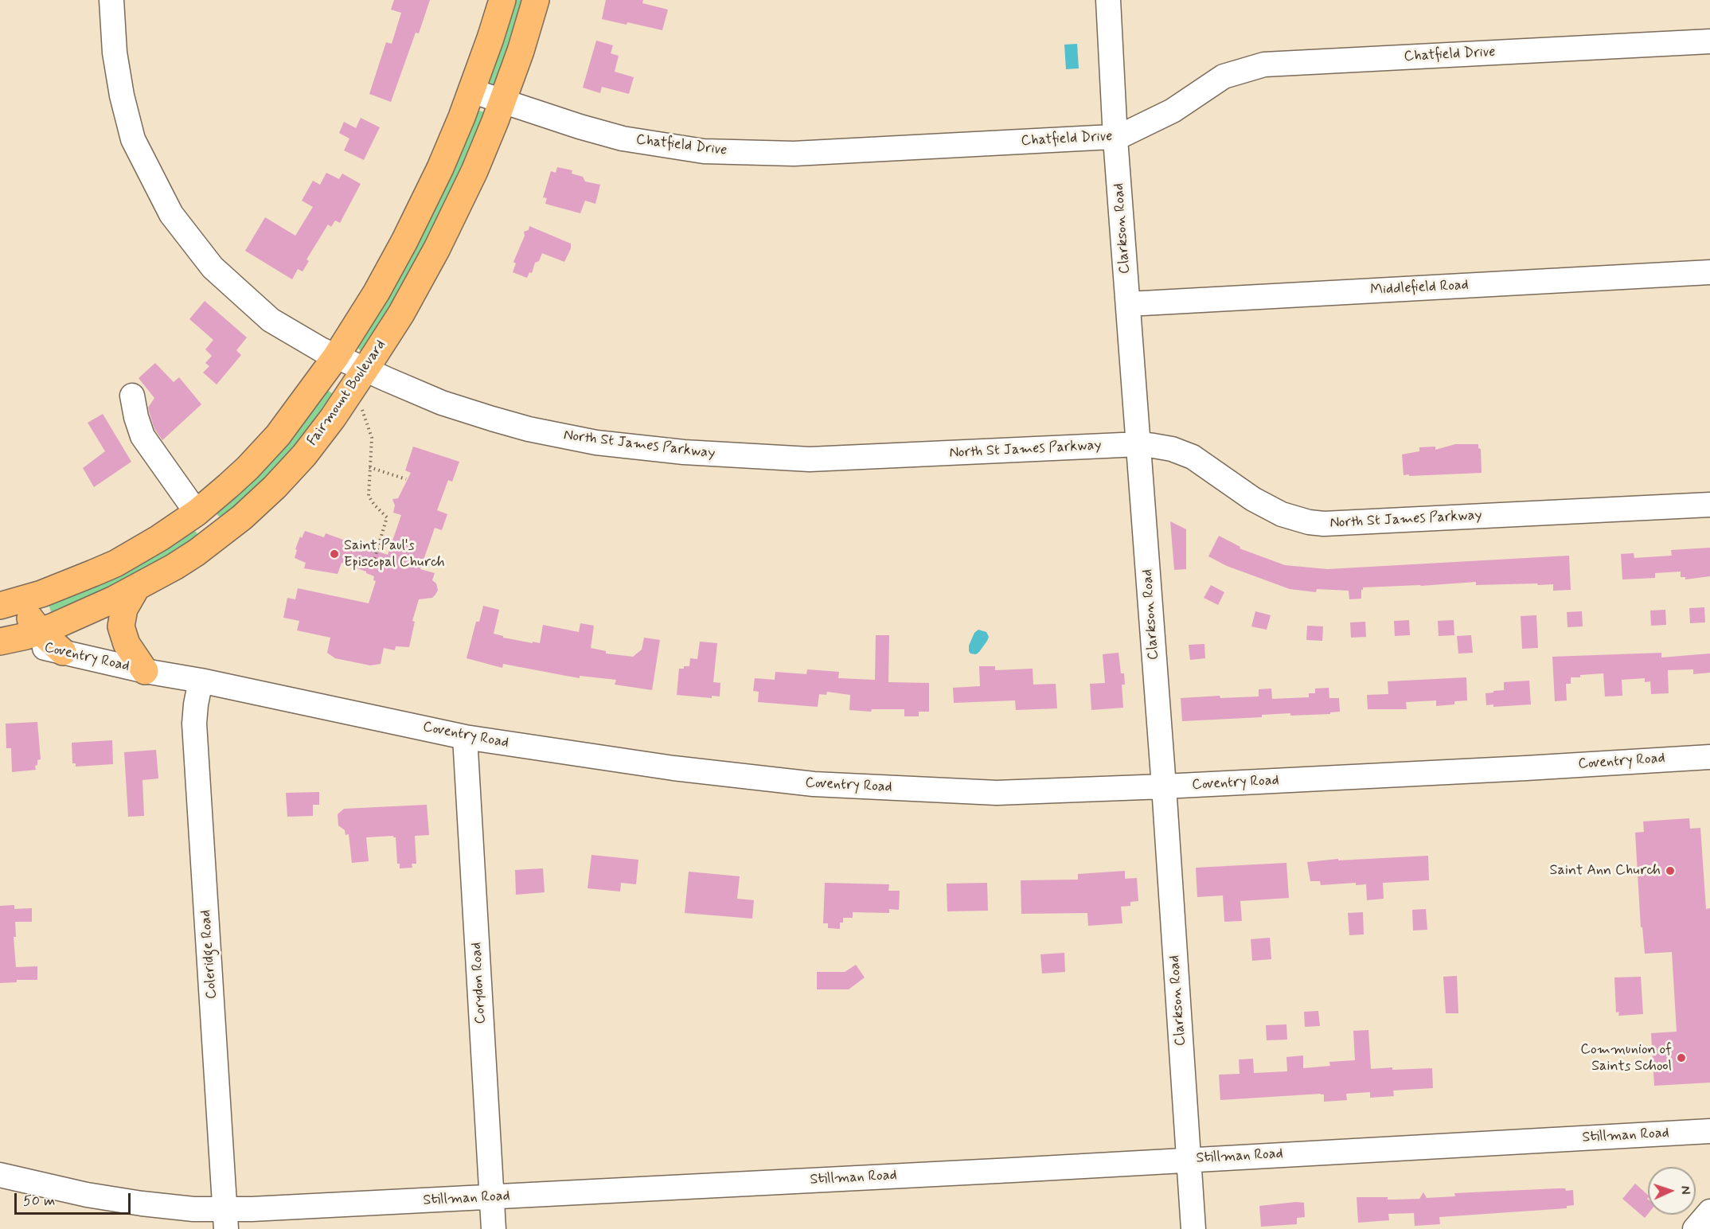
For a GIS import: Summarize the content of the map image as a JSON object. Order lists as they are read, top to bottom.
{
  "streets": {
    "main road": ["Fairmount Boulevard"],
    "street": [
      "Chatfield Drive",
      "Clarkson Road",
      "Middlefield Road",
      "North St James Parkway",
      "Coventry Road",
      "Coleridge Road",
      "Corydon Road",
      "Stillman Road"
    ]
  },
  "crossings": [
    ["Chatfield Drive", "Clarkson Road"],
    ["Chatfield Drive", "Fairmount Boulevard"],
    ["Clarkson Road", "Middlefield Road"],
    ["Clarkson Road", "North St James Parkway"],
    ["Clarkson Road", "Coventry Road"],
    ["Clarkson Road", "Stillman Road"],
    ["Fairmount Boulevard", "North St James Parkway"],
    ["Fairmount Boulevard", "Coventry Road"],
    ["Coventry Road", "Coleridge Road"],
    ["Coventry Road", "Corydon Road"],
    ["Coleridge Road", "Stillman Road"],
    ["Corydon Road", "Stillman Road"]
  ],
  "places": ["Saint Paul's Episcopal Church", "Saint Ann Church", "Communion of Saints School"],
  "scale_bar": "50 m",
  "north": "right"
}
